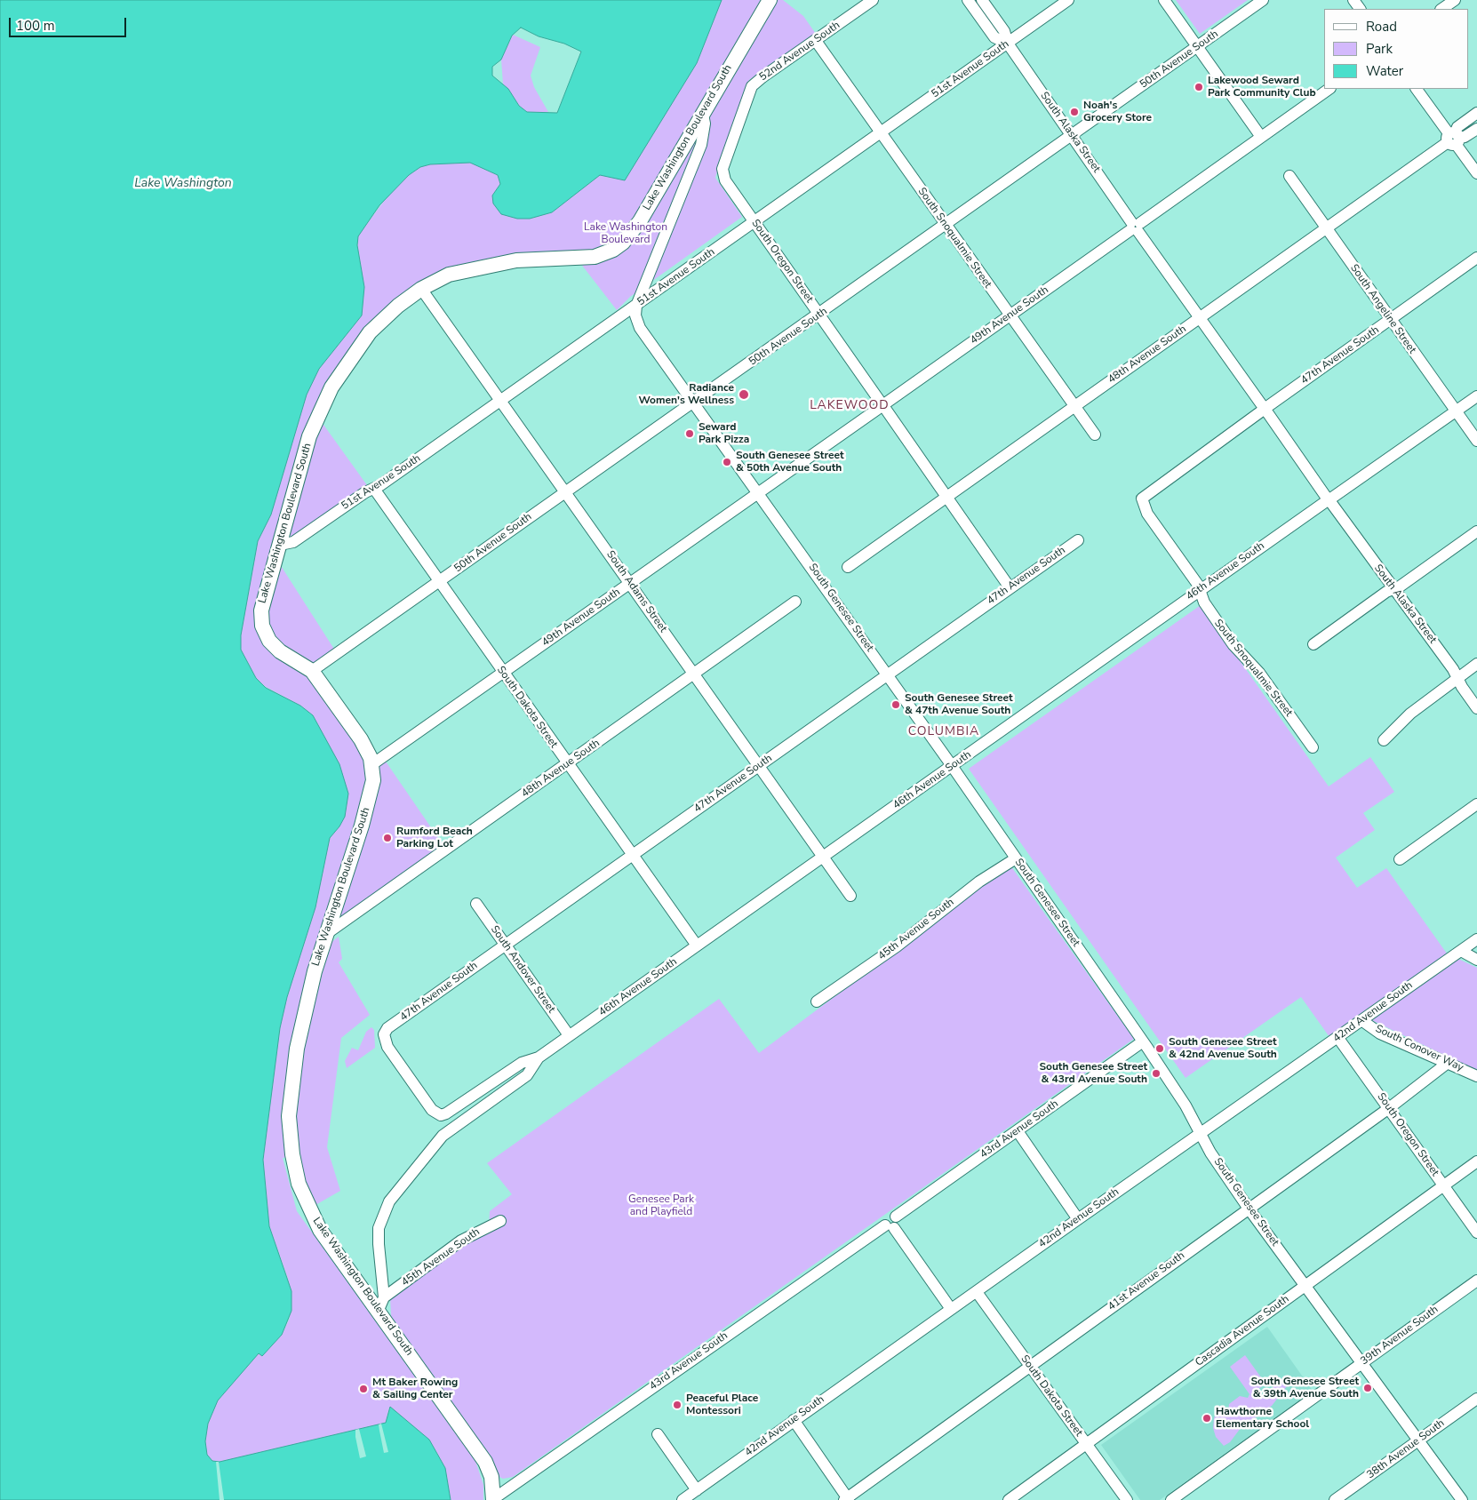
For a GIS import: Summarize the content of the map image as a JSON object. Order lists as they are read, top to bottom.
{
  "streets": {
    "main road": ["Lake Washington Boulevard South"],
    "street": [
      "52nd Avenue South",
      "50th Avenue South",
      "51st Avenue South",
      "South Alaska Street",
      "South Snoqualmie Street",
      "South Oregon Street",
      "South Angeline Street",
      "49th Avenue South",
      "48th Avenue South",
      "47th Avenue South",
      "46th Avenue South",
      "South Adams Street",
      "South Genesee Street",
      "South Dakota Street",
      "45th Avenue South",
      "South Andover Street",
      "42nd Avenue South",
      "South Conover Way",
      "43rd Avenue South",
      "41st Avenue South",
      "Cascadia Avenue South",
      "39th Avenue South",
      "38th Avenue South"
    ]
  },
  "crossings": [
    ["52nd Avenue South", "South Snoqualmie Street"],
    ["52nd Avenue South", "South Oregon Street"],
    ["50th Avenue South", "South Alaska Street"],
    ["50th Avenue South", "Lake Washington Boulevard South"],
    ["50th Avenue South", "South Snoqualmie Street"],
    ["50th Avenue South", "South Oregon Street"],
    ["50th Avenue South", "South Adams Street"],
    ["50th Avenue South", "South Genesee Street"],
    ["50th Avenue South", "South Dakota Street"],
    ["51st Avenue South", "South Alaska Street"],
    ["51st Avenue South", "Lake Washington Boulevard South"],
    ["51st Avenue South", "South Snoqualmie Street"],
    ["51st Avenue South", "South Oregon Street"],
    ["51st Avenue South", "South Adams Street"],
    ["51st Avenue South", "South Genesee Street"],
    ["51st Avenue South", "South Dakota Street"],
    ["South Alaska Street", "49th Avenue South"],
    ["South Alaska Street", "48th Avenue South"],
    ["South Alaska Street", "47th Avenue South"],
    ["South Alaska Street", "46th Avenue South"],
    ["Lake Washington Boulevard South", "49th Avenue South"],
    ["Lake Washington Boulevard South", "48th Avenue South"],
    ["Lake Washington Boulevard South", "46th Avenue South"],
    ["Lake Washington Boulevard South", "South Adams Street"],
    ["Lake Washington Boulevard South", "45th Avenue South"],
    ["Lake Washington Boulevard South", "43rd Avenue South"],
    ["South Snoqualmie Street", "49th Avenue South"],
    ["South Snoqualmie Street", "48th Avenue South"],
    ["South Snoqualmie Street", "47th Avenue South"],
    ["South Snoqualmie Street", "46th Avenue South"],
    ["South Oregon Street", "49th Avenue South"],
    ["South Oregon Street", "48th Avenue South"],
    ["South Oregon Street", "47th Avenue South"],
    ["South Oregon Street", "42nd Avenue South"],
    ["South Oregon Street", "41st Avenue South"],
    ["South Oregon Street", "Cascadia Avenue South"],
    ["South Angeline Street", "48th Avenue South"],
    ["South Angeline Street", "47th Avenue South"],
    ["South Angeline Street", "46th Avenue South"],
    ["49th Avenue South", "South Adams Street"],
    ["49th Avenue South", "South Genesee Street"],
    ["49th Avenue South", "South Dakota Street"],
    ["48th Avenue South", "South Adams Street"],
    ["48th Avenue South", "South Dakota Street"],
    ["47th Avenue South", "46th Avenue South"],
    ["47th Avenue South", "South Adams Street"],
    ["47th Avenue South", "South Genesee Street"],
    ["47th Avenue South", "South Dakota Street"],
    ["47th Avenue South", "South Andover Street"],
    ["46th Avenue South", "South Adams Street"],
    ["46th Avenue South", "South Genesee Street"],
    ["46th Avenue South", "South Dakota Street"],
    ["46th Avenue South", "45th Avenue South"],
    ["46th Avenue South", "South Andover Street"],
    ["South Genesee Street", "45th Avenue South"],
    ["South Genesee Street", "42nd Avenue South"],
    ["South Genesee Street", "43rd Avenue South"],
    ["South Genesee Street", "41st Avenue South"],
    ["South Genesee Street", "Cascadia Avenue South"],
    ["South Genesee Street", "39th Avenue South"],
    ["South Genesee Street", "38th Avenue South"],
    ["South Dakota Street", "42nd Avenue South"],
    ["South Dakota Street", "41st Avenue South"],
    ["South Dakota Street", "Cascadia Avenue South"],
    ["42nd Avenue South", "South Conover Way"],
    ["South Conover Way", "41st Avenue South"]
  ],
  "districts": ["LAKEWOOD", "COLUMBIA"],
  "water": ["Lake Washington"],
  "parks": ["Lake Washington Boulevard", "Genesee Park and Playfield"],
  "places": [
    "Lakewood Seward Park Community Club",
    "Noah's Grocery Store",
    "Radiance Women's Wellness",
    "Seward Park Pizza",
    "South Genesee Street & 50th Avenue South",
    "South Genesee Street & 47th Avenue South",
    "Rumford Beach Parking Lot",
    "South Genesee Street & 42nd Avenue South",
    "South Genesee Street & 43rd Avenue South",
    "South Genesee Street & 39th Avenue South",
    "Mt Baker Rowing & Sailing Center",
    "Peaceful Place Montessori",
    "Hawthorne Elementary School"
  ],
  "legend": ["Road", "Park", "Water"],
  "scale_bar": "100 m"
}
